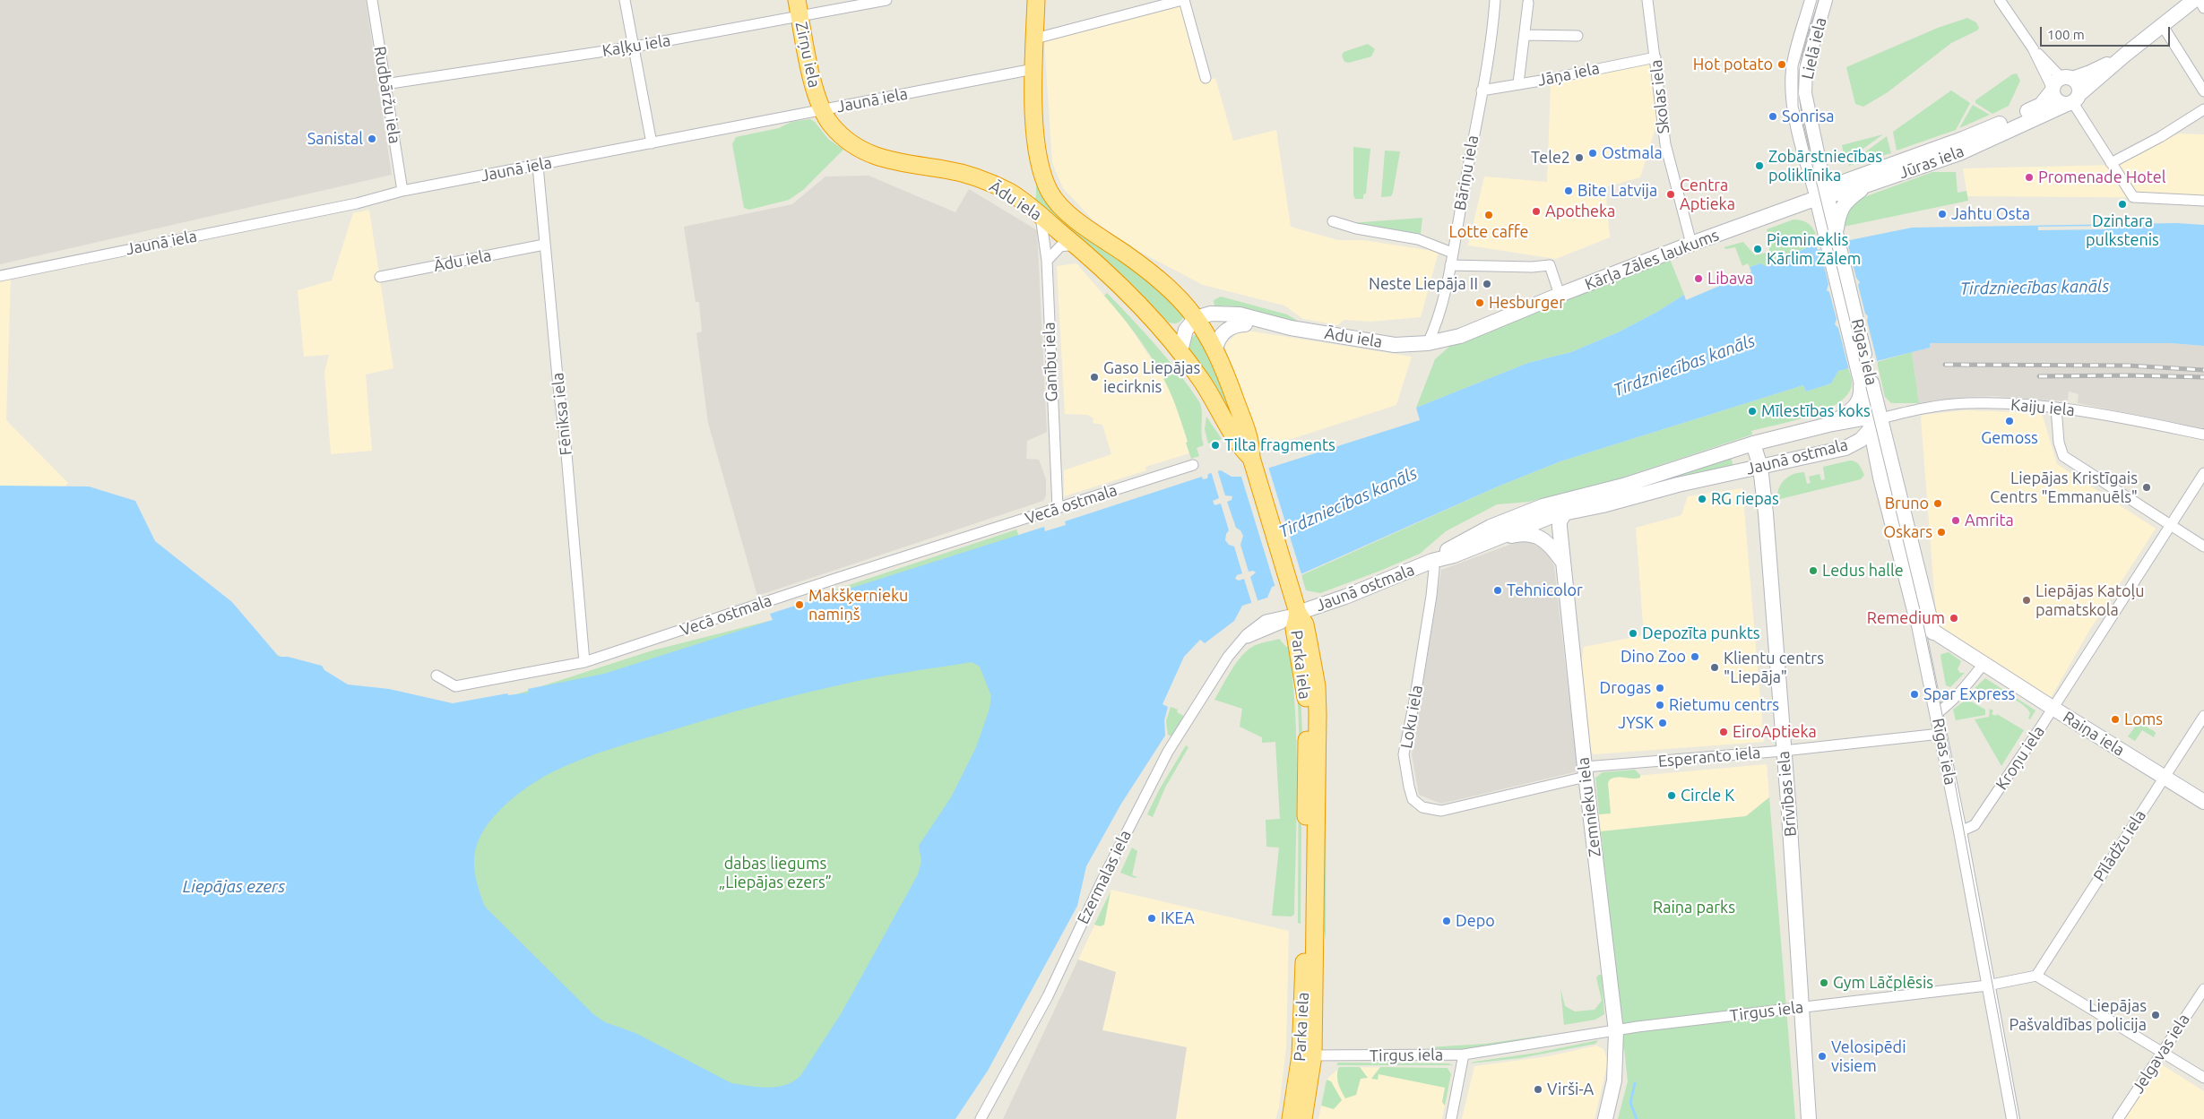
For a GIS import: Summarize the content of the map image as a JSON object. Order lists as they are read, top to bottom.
{
  "streets": {
    "highway": ["Zirņu iela", "Ādu iela", "Parka iela"],
    "main road": [
      "Lielā iela",
      "Jūras iela",
      "Kārļa Zāles laukums",
      "Rīgas iela",
      "Jaunā ostmala",
      "Raiņa iela",
      "Brīvības iela",
      "Zemnieku iela"
    ],
    "street": [
      "Kaļķu iela",
      "Jāņa iela",
      "Rudbāržu iela",
      "Skolas iela",
      "Jaunā iela",
      "Bāriņu iela",
      "Ganību iela",
      "Kaiju iela",
      "Fēniksa iela",
      "Vecā ostmala",
      "Loku iela",
      "Esperanto iela",
      "Kroņu iela",
      "Pīlādžu iela",
      "Ezermalas iela",
      "Tirgus iela",
      "Jelgavas iela"
    ]
  },
  "crossings": [
    ["Kaļķu iela", "Zirņu iela"],
    ["Kaļķu iela", "Rudbāržu iela"],
    ["Lielā iela", "Jūras iela"],
    ["Lielā iela", "Kārļa Zāles laukums"],
    ["Lielā iela", "Rīgas iela"],
    ["Zirņu iela", "Jaunā iela"],
    ["Zirņu iela", "Ādu iela"],
    ["Jāņa iela", "Skolas iela"],
    ["Jāņa iela", "Bāriņu iela"],
    ["Rudbāržu iela", "Jaunā iela"],
    ["Skolas iela", "Kārļa Zāles laukums"],
    ["Jaunā iela", "Ādu iela"],
    ["Jaunā iela", "Fēniksa iela"],
    ["Jūras iela", "Kārļa Zāles laukums"],
    ["Bāriņu iela", "Ādu iela"],
    ["Bāriņu iela", "Kārļa Zāles laukums"],
    ["Ādu iela", "Kārļa Zāles laukums"],
    ["Ādu iela", "Ganību iela"],
    ["Ādu iela", "Fēniksa iela"],
    ["Rīgas iela", "Kaiju iela"],
    ["Rīgas iela", "Jaunā ostmala"],
    ["Rīgas iela", "Raiņa iela"],
    ["Rīgas iela", "Esperanto iela"],
    ["Rīgas iela", "Kroņu iela"],
    ["Rīgas iela", "Tirgus iela"],
    ["Ganību iela", "Vecā ostmala"],
    ["Kaiju iela", "Jaunā ostmala"],
    ["Fēniksa iela", "Vecā ostmala"],
    ["Jaunā ostmala", "Parka iela"],
    ["Jaunā ostmala", "Loku iela"],
    ["Jaunā ostmala", "Brīvības iela"],
    ["Jaunā ostmala", "Zemnieku iela"],
    ["Jaunā ostmala", "Ezermalas iela"],
    ["Parka iela", "Ezermalas iela"],
    ["Parka iela", "Tirgus iela"],
    ["Loku iela", "Esperanto iela"],
    ["Loku iela", "Zemnieku iela"],
    ["Raiņa iela", "Kroņu iela"],
    ["Raiņa iela", "Pīlādžu iela"],
    ["Esperanto iela", "Brīvības iela"],
    ["Esperanto iela", "Zemnieku iela"],
    ["Brīvības iela", "Tirgus iela"],
    ["Zemnieku iela", "Tirgus iela"],
    ["Pīlādžu iela", "Tirgus iela"]
  ],
  "water": ["Tirdzniecības kanāls", "Liepājas ezers"],
  "parks": ["dabas liegums „Liepājas ezers”", "Raiņa parks"],
  "places": [
    "Hot potato",
    "Sonrisa",
    "Sanistal",
    "Ostmala",
    "Tele2",
    "Zobārstniecības poliklīnika",
    "Promenade Hotel",
    "Bite Latvija",
    "Centra Aptieka",
    "Dzintara pulkstenis",
    "Apotheka",
    "Jahtu Osta",
    "Lotte caffe",
    "Piemineklis Kārlim Zālem",
    "Libava",
    "Neste Liepāja II",
    "Hesburger",
    "Gaso Liepājas iecirknis",
    "Mīlestības koks",
    "Gemoss",
    "Tilta fragments",
    "Liepājas Kristīgais Centrs \"Emmanuēls\"",
    "RG riepas",
    "Bruno",
    "Amrita",
    "Oskars",
    "Ledus halle",
    "Tehnicolor",
    "Liepājas Katoļu pamatskola",
    "Makšķernieku namiņš",
    "Remedium",
    "Depozīta punkts",
    "Dino Zoo",
    "Klientu centrs \"Liepāja\"",
    "Drogas",
    "Spar Express",
    "Rietumu centrs",
    "Loms",
    "JYSK",
    "EiroAptieka",
    "Circle K",
    "IKEA",
    "Depo",
    "Gym Lāčplēsis",
    "Liepājas Pašvaldības policija",
    "Velosipēdi visiem",
    "Virši-A"
  ],
  "scale_bar": "100 m"
}
